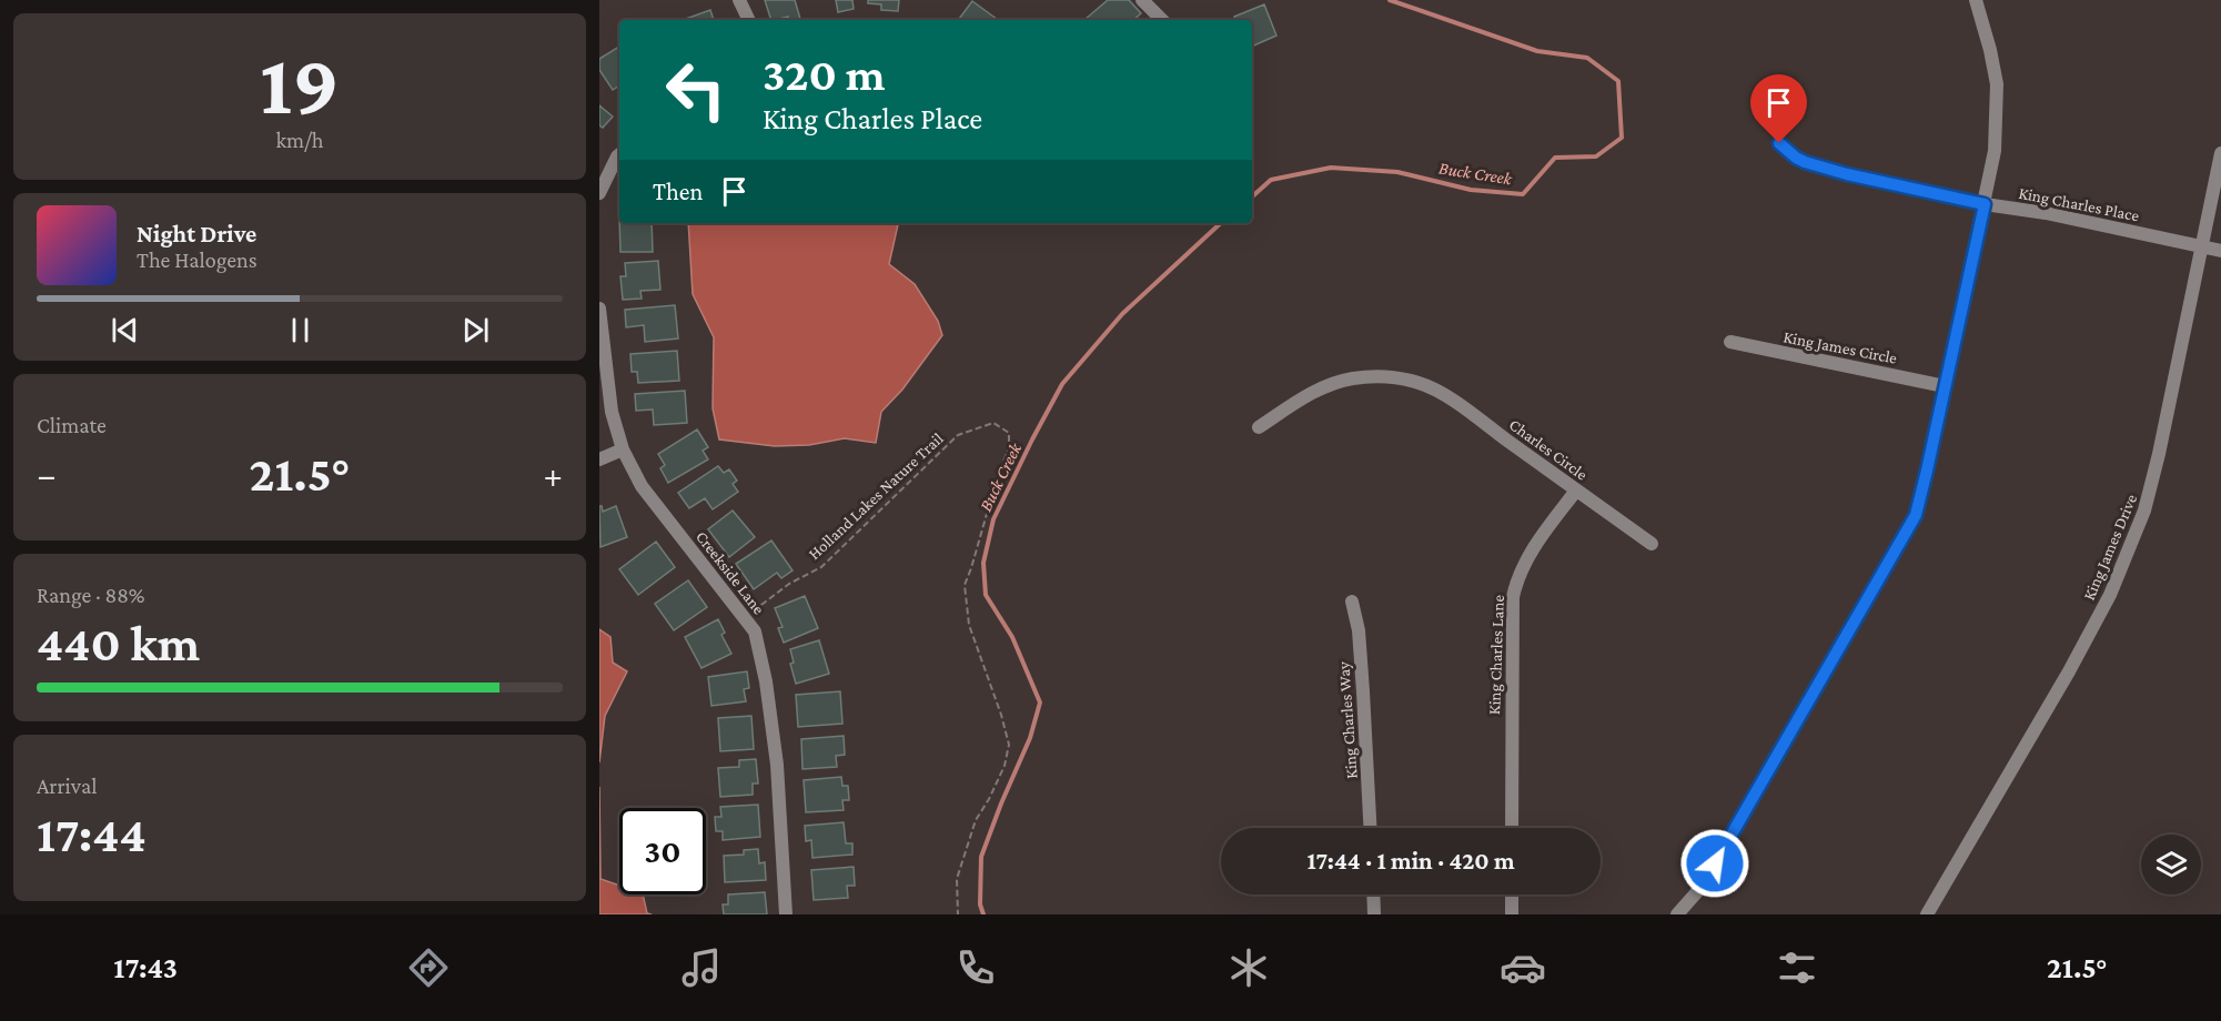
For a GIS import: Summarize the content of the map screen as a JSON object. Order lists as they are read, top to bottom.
{
  "streets": {
    "street": [
      "King Charles Place",
      "King James Circle",
      "Charles Circle",
      "King James Drive",
      "Creekside Lane",
      "King Charles Lane",
      "King Charles Way"
    ],
    "path": ["Holland Lakes Nature Trail"]
  },
  "crossings": [
    ["King Charles Place", "King James Drive"],
    ["Charles Circle", "King Charles Lane"],
    ["Holland Lakes Nature Trail", "Creekside Lane"]
  ],
  "water": ["Buck Creek"],
  "page": {
    "tile": [
      ["19", "km/h"],
      "Climate",
      ["Range · 88%", "440 km"],
      ["Arrival", "17:44"]
    ],
    "turn": ["320 m", "King Charles Place"],
    "then": "Then",
    "song": ["Night Drive", "The Halogens"],
    "heat": ["−", "21.5°", "+"],
    "limit": "30",
    "trip": "17:44 · 1 min · 420 m",
    "tabs": ["17:43", "21.5°"]
  }
}
